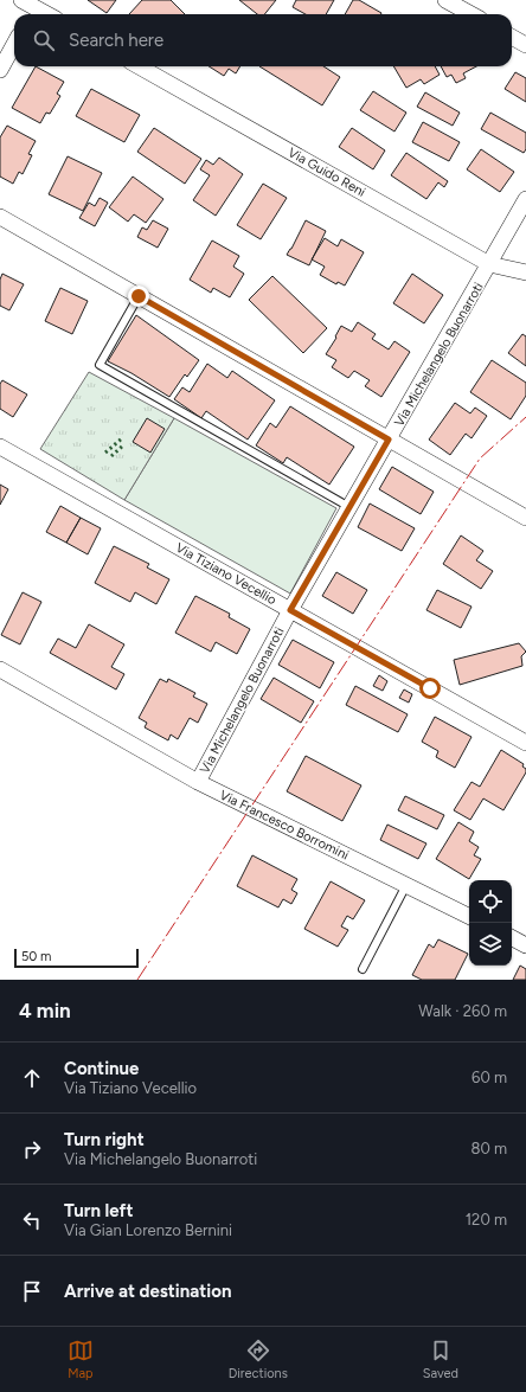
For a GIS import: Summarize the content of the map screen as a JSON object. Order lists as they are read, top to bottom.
{
  "streets": {
    "street": [
      "Via Guido Reni",
      "Via Michelangelo Buonarroti",
      "Via Tiziano Vecellio",
      "Via Francesco Borromini"
    ]
  },
  "crossings": [
    ["Via Guido Reni", "Via Michelangelo Buonarroti"],
    ["Via Michelangelo Buonarroti", "Via Tiziano Vecellio"],
    ["Via Michelangelo Buonarroti", "Via Francesco Borromini"]
  ],
  "scale_bar": "50 m",
  "page": {
    "search": "Search here",
    "scale": "50 m",
    "heading": ["4 min", "Walk · 260 m"],
    "list": [
      ["Continue", "Via Tiziano Vecellio", "60 m"],
      ["Turn right", "Via Michelangelo Buonarroti", "80 m"],
      ["Turn left", "Via Gian Lorenzo Bernini", "120 m"],
      "Arrive at destination"
    ],
    "nav": ["Map", "Directions", "Saved"]
  }
}
